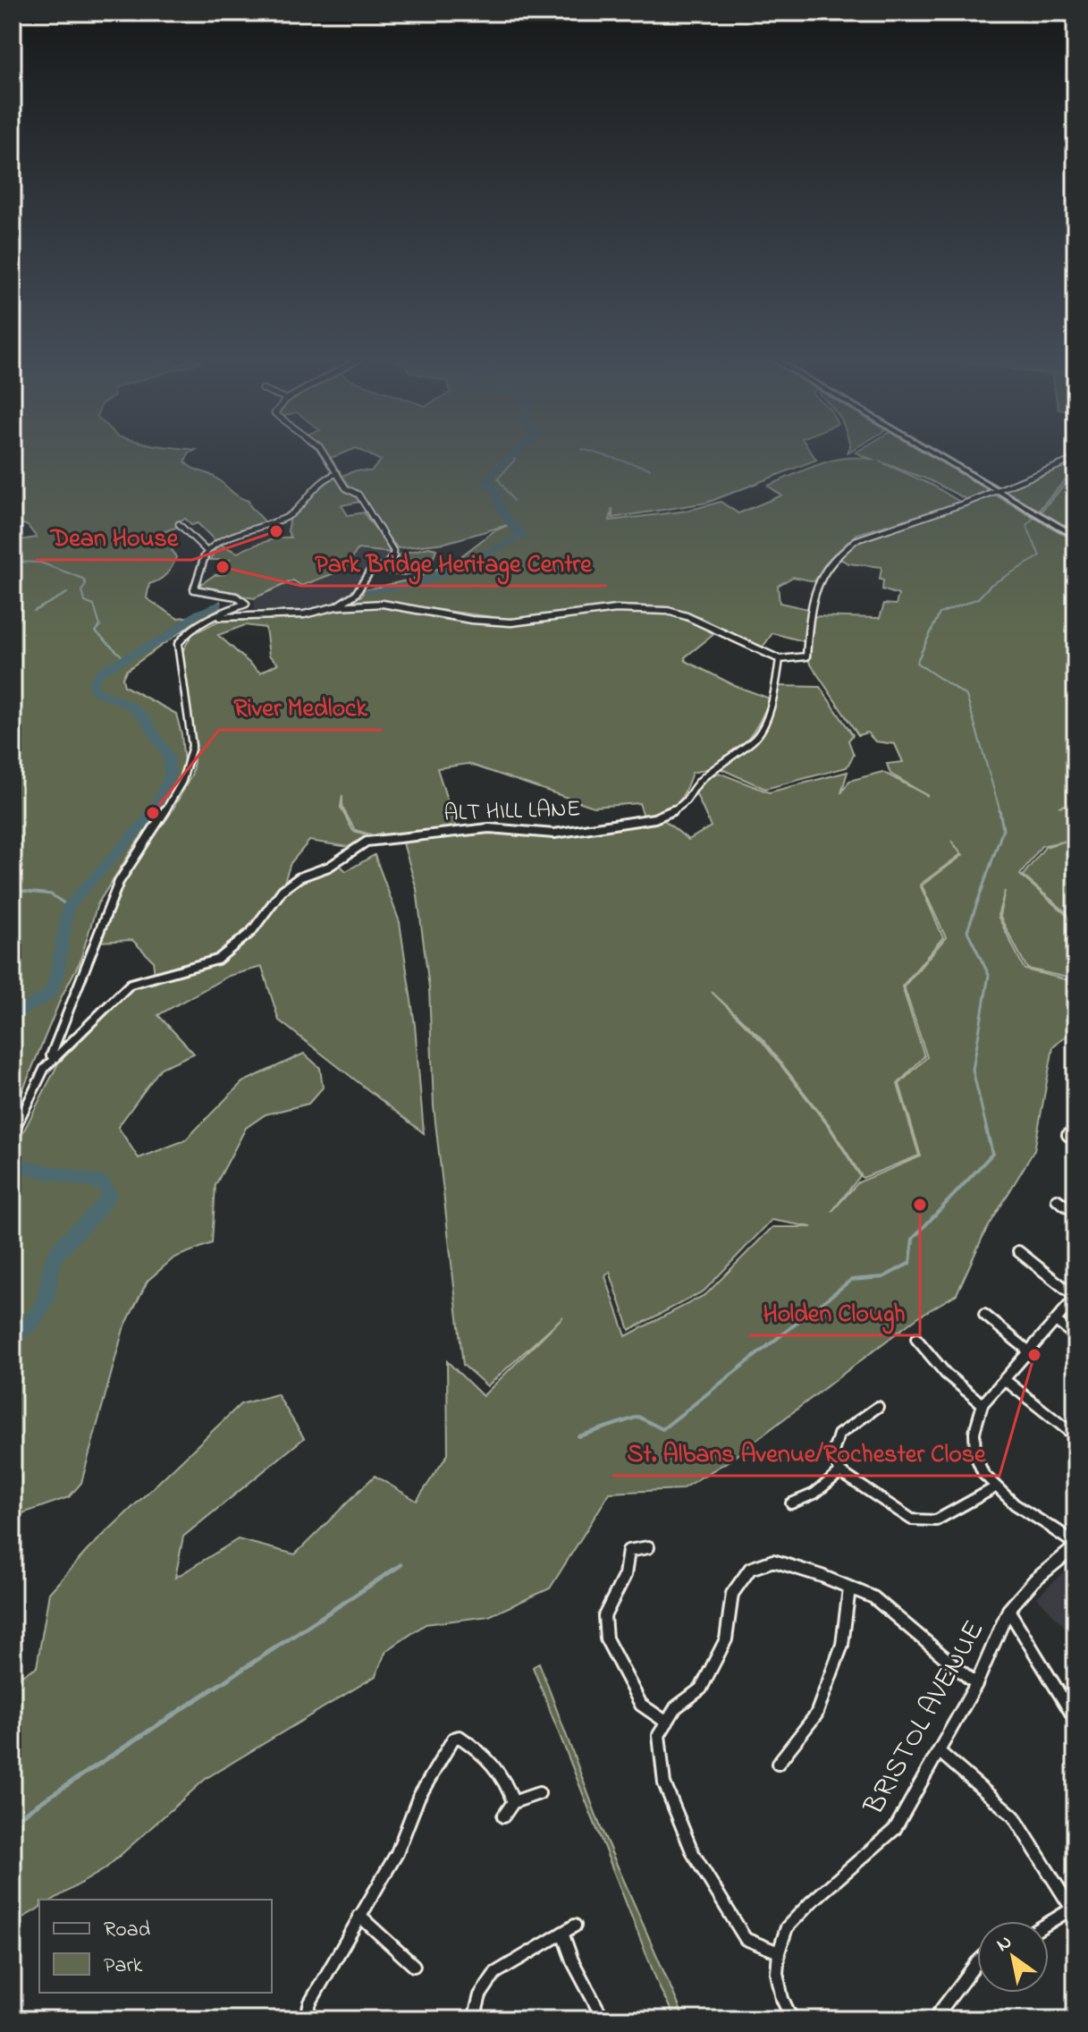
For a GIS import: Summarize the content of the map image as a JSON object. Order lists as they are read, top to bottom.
{
  "streets": {
    "street": ["ALT HILL LANE", "BRISTOL AVENUE"]
  },
  "places": [
    "Dean House",
    "Park Bridge Heritage Centre",
    "River Medlock",
    "Holden Clough",
    "St. Albans Avenue/Rochester Close"
  ],
  "legend": ["Road", "Park"],
  "north": "top left"
}
